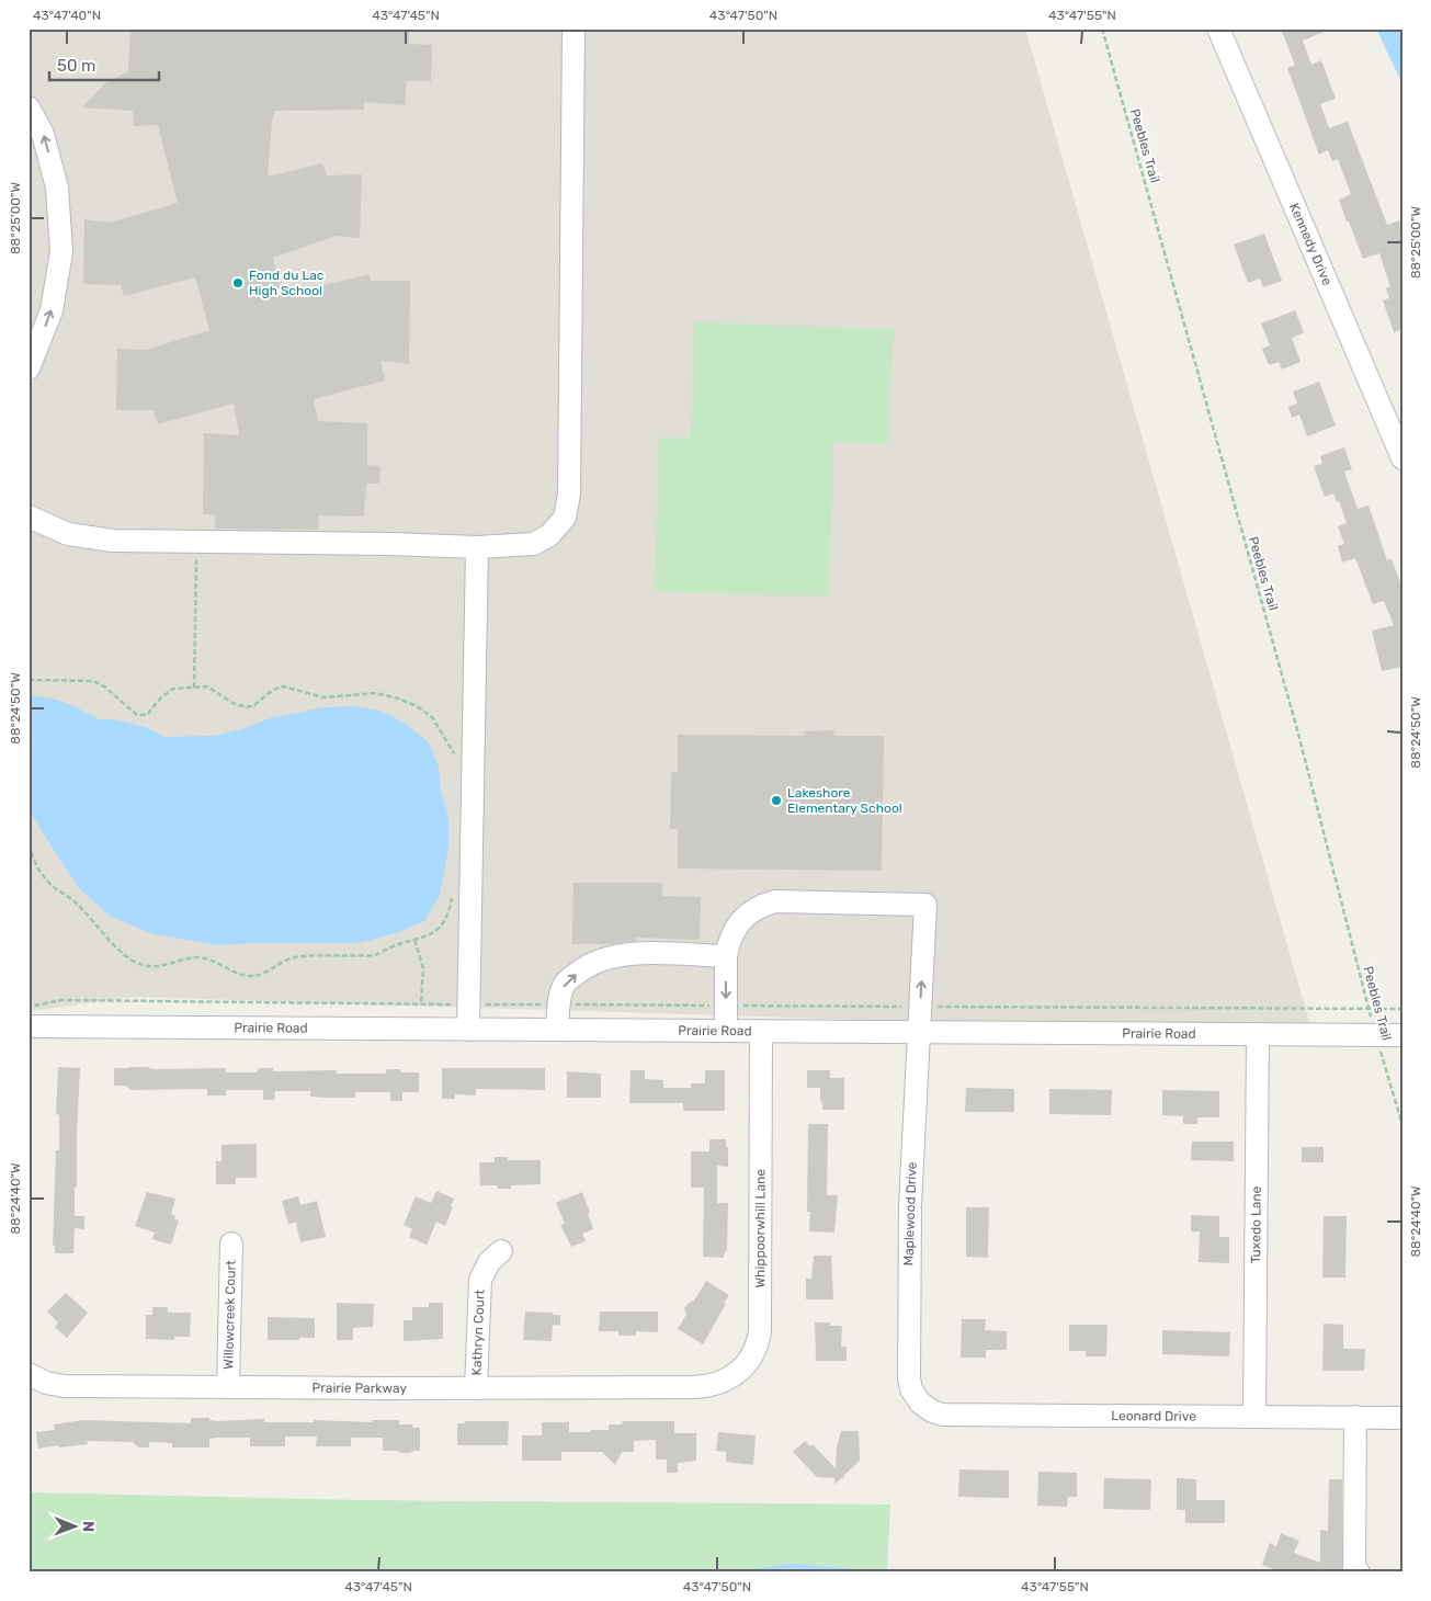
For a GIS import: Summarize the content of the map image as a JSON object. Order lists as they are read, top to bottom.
{
  "streets": {
    "street": [
      "Kennedy Drive",
      "Prairie Road",
      "Maplewood Drive",
      "Tuxedo Lane",
      "Whippoorwhill Lane",
      "Willowcreek Court",
      "Kathryn Court",
      "Prairie Parkway",
      "Leonard Drive"
    ],
    "path": ["Peebles Trail"]
  },
  "crossings": [
    ["Peebles Trail", "Prairie Road"],
    ["Prairie Road", "Maplewood Drive"],
    ["Prairie Road", "Tuxedo Lane"],
    ["Prairie Road", "Whippoorwhill Lane"],
    ["Maplewood Drive", "Leonard Drive"],
    ["Tuxedo Lane", "Leonard Drive"],
    ["Whippoorwhill Lane", "Prairie Parkway"],
    ["Willowcreek Court", "Prairie Parkway"],
    ["Kathryn Court", "Prairie Parkway"]
  ],
  "places": ["Fond du Lac High School", "Lakeshore Elementary School"],
  "scale_bar": "50 m",
  "north": "right",
  "coordinates": [
    "43°47'40\"N",
    "43°47'45\"N",
    "43°47'50\"N",
    "43°47'55\"N",
    "88°25'00\"W",
    "88°24'50\"W",
    "88°24'40\"W"
  ]
}
